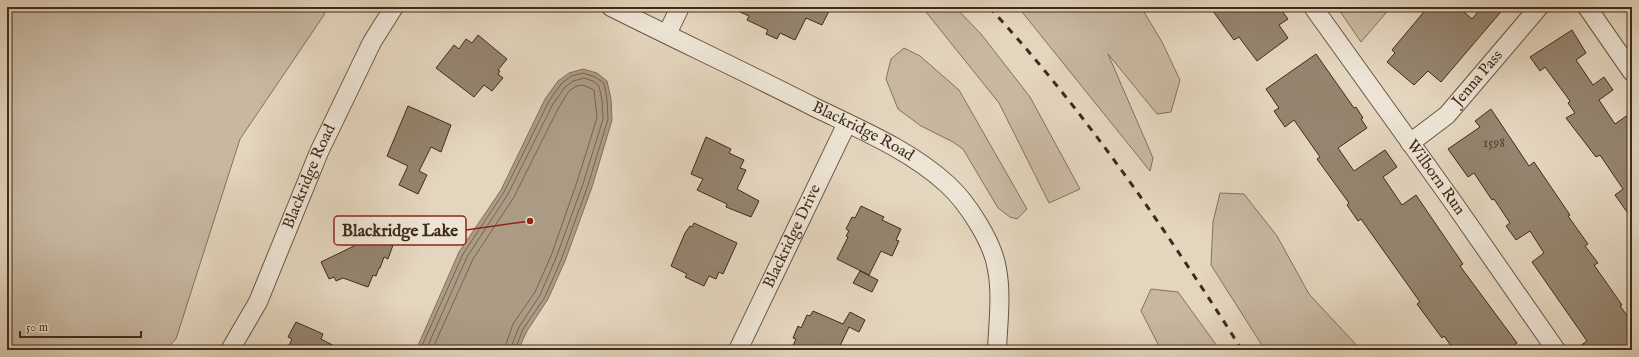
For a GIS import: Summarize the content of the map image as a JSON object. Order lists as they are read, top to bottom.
{
  "streets": {
    "street": [
      "Jenna Pass",
      "Blackridge Road",
      "Wilborn Run",
      "Blackridge Drive"
    ]
  },
  "crossings": [
    ["Jenna Pass", "Wilborn Run"],
    ["Blackridge Road", "Blackridge Drive"]
  ],
  "places": ["Blackridge Lake"],
  "house_numbers": ["1598"],
  "scale_bar": "50 m"
}
